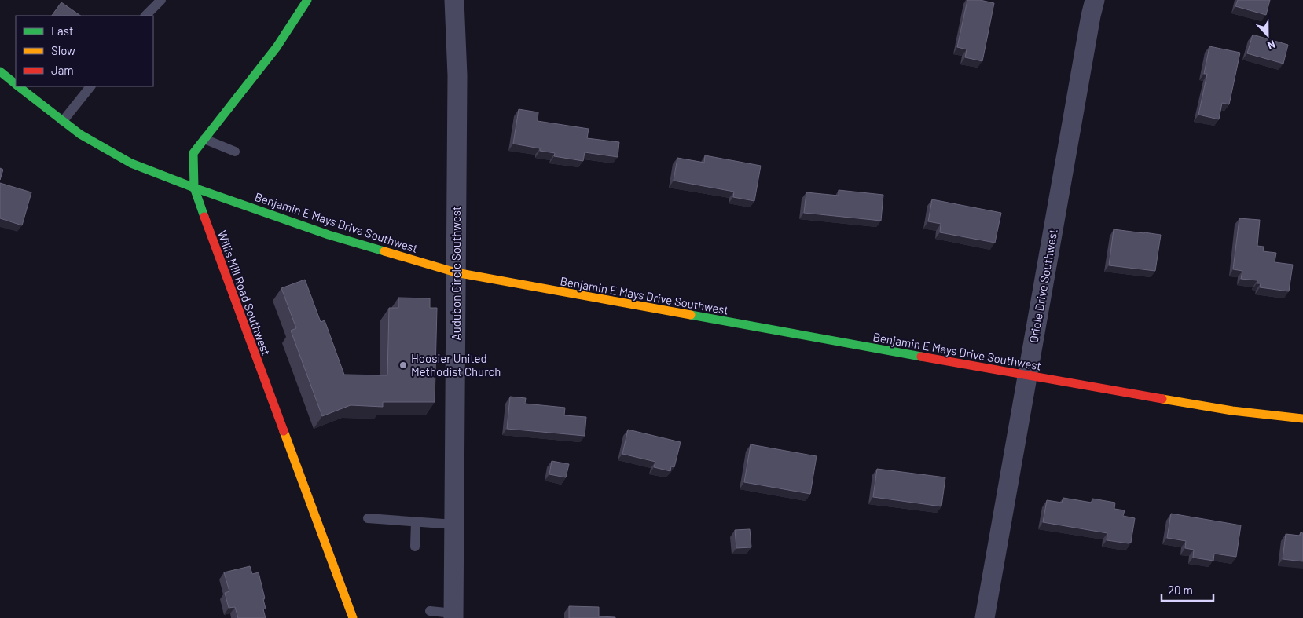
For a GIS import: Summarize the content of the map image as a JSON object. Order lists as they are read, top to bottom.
{
  "streets": {
    "street": [
      "Benjamin E Mays Drive Southwest",
      "Audubon Circle Southwest",
      "Oriole Drive Southwest",
      "Willis Mill Road Southwest"
    ]
  },
  "crossings": [
    ["Benjamin E Mays Drive Southwest", "Audubon Circle Southwest"],
    ["Benjamin E Mays Drive Southwest", "Oriole Drive Southwest"],
    ["Benjamin E Mays Drive Southwest", "Willis Mill Road Southwest"]
  ],
  "places": ["Hoosier United Methodist Church"],
  "legend": ["Fast", "Slow", "Jam"],
  "scale_bar": "20 m",
  "north": "bottom"
}
